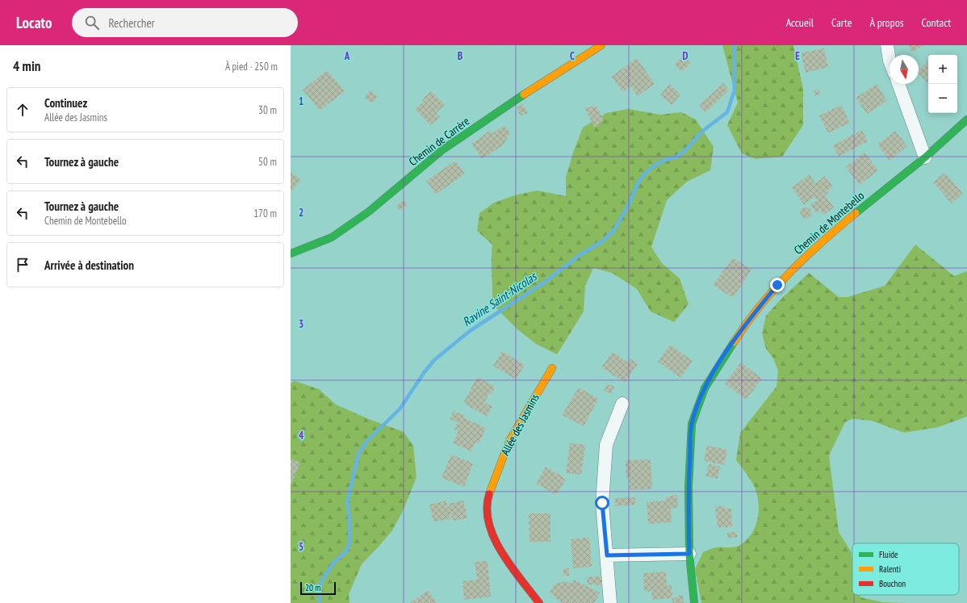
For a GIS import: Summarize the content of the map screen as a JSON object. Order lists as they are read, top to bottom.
{
  "streets": {
    "street": ["Chemin de Carrère", "Chemin de Montebello", "Allée des Jasmins"]
  },
  "water": ["Ravine Saint-Nicolas"],
  "legend": ["Fluide", "Ralenti", "Bouchon"],
  "scale_bar": "20 m",
  "north": "bottom",
  "page": {
    "header": "Locato",
    "search": "Rechercher",
    "nav": [
      "Accueil",
      "Carte",
      "À propos",
      "Contact"
    ],
    "heading": ["4 min", "À pied · 250 m"],
    "map_buttons": ["+", "−"],
    "list": [
      ["Continuez", "Allée des Jasmins", "30 m"],
      ["Tournez à gauche", "50 m"],
      ["Tournez à gauche", "Chemin de Montebello", "170 m"],
      "Arrivée à destination"
    ],
    "scale": "20 m"
  },
  "grid": {
    "columns": [
      "A",
      "B",
      "C",
      "D",
      "E"
    ],
    "rows": [
      "1",
      "2",
      "3",
      "4",
      "5"
    ]
  }
}
